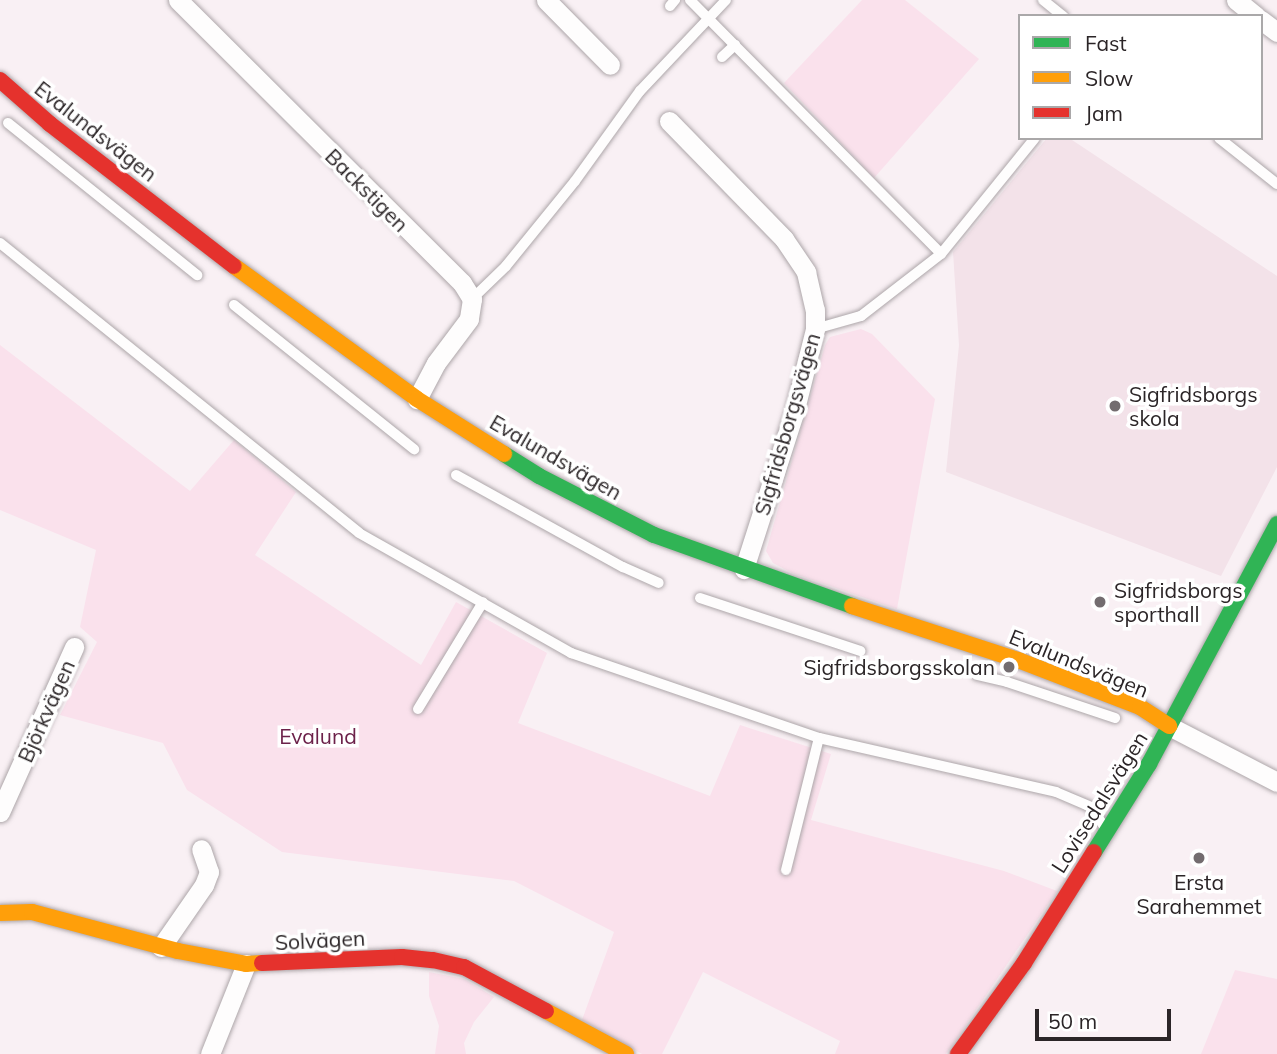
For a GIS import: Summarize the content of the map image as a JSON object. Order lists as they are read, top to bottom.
{
  "streets": {
    "street": [
      "Evalundsvägen",
      "Backstigen",
      "Sigfridsborgsvägen",
      "Björkvägen",
      "Lovisedalsvägen",
      "Solvägen"
    ]
  },
  "crossings": [
    ["Evalundsvägen", "Sigfridsborgsvägen"],
    ["Evalundsvägen", "Lovisedalsvägen"]
  ],
  "parks": ["Evalund"],
  "places": [
    "Sigfridsborgs skola",
    "Sigfridsborgs sporthall",
    "Sigfridsborgsskolan",
    "Ersta Sarahemmet"
  ],
  "legend": ["Fast", "Slow", "Jam"],
  "scale_bar": "50 m"
}
